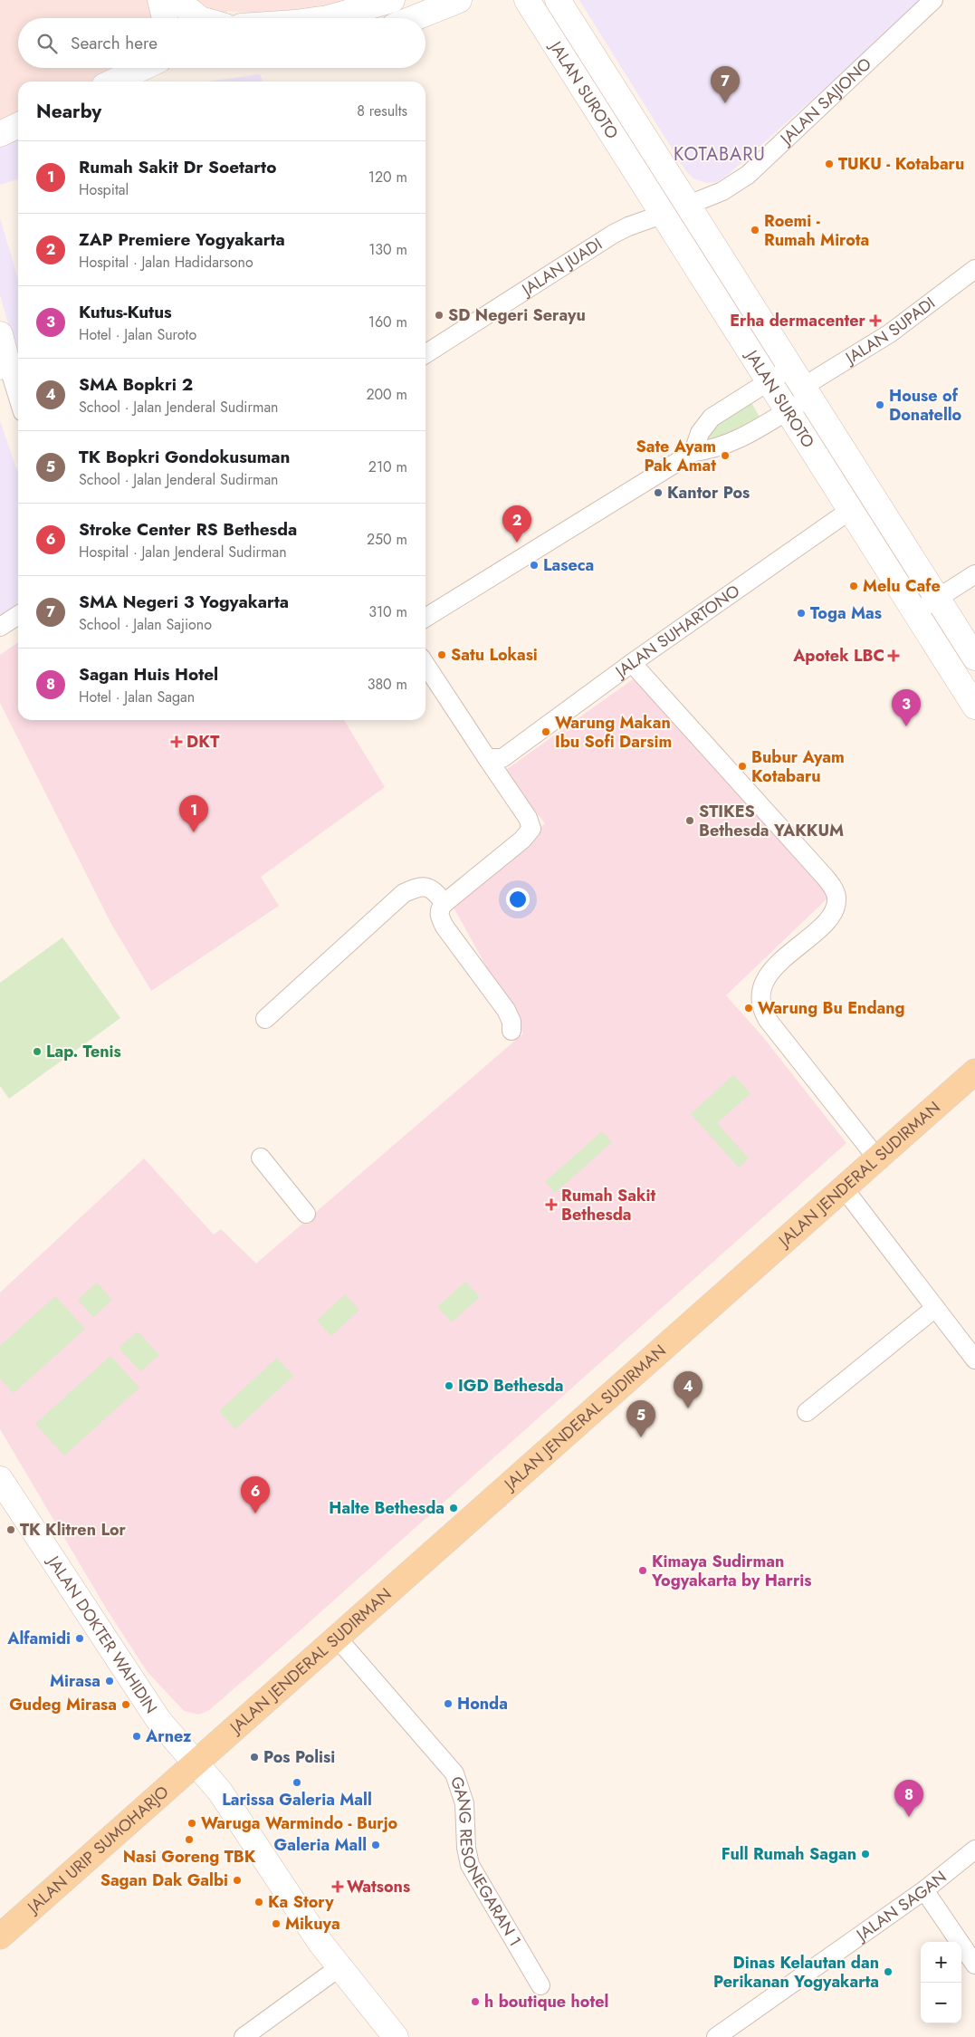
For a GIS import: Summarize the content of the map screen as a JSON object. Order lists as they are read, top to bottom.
{
  "streets": {
    "main road": [
      "JALAN SUROTO",
      "JALAN JENDERAL SUDIRMAN",
      "JALAN DOKTER WAHIDIN",
      "JALAN URIP SUMOHARJO"
    ],
    "street": [
      "JALAN SAJIONO",
      "JALAN JUADI",
      "JALAN SUPADI",
      "JALAN SUHARTONO",
      "GANG RESONEGARAN 1",
      "JALAN SAGAN"
    ]
  },
  "crossings": [
    ["JALAN SUROTO", "JALAN SAJIONO"],
    ["JALAN SUROTO", "JALAN JUADI"],
    ["JALAN SUROTO", "JALAN SUPADI"],
    ["JALAN SUROTO", "JALAN SUHARTONO"],
    ["JALAN JENDERAL SUDIRMAN", "JALAN DOKTER WAHIDIN"],
    ["JALAN JENDERAL SUDIRMAN", "JALAN URIP SUMOHARJO"],
    ["JALAN JENDERAL SUDIRMAN", "GANG RESONEGARAN 1"],
    ["JALAN DOKTER WAHIDIN", "JALAN URIP SUMOHARJO"]
  ],
  "districts": ["KOTABARU"],
  "places": {
    "other": [
      "TUKU - Kotabaru",
      "Roemi - Rumah Mirota",
      "SD Negeri Serayu",
      "House of Donatello",
      "Sate Ayam Pak Amat",
      "Kantor Pos",
      "Laseca",
      "Melu Cafe",
      "Toga Mas",
      "Satu Lokasi",
      "Warung Makan Ibu Sofi Darsim",
      "Bubur Ayam Kotabaru",
      "STIKES Bethesda YAKKUM",
      "Warung Bu Endang",
      "Lap. Tenis",
      "IGD Bethesda",
      "Halte Bethesda",
      "TK Klitren Lor",
      "Kimaya Sudirman Yogyakarta by Harris",
      "Alfamidi",
      "Mirasa",
      "Honda",
      "Gudeg Mirasa",
      "Arnez",
      "Pos Polisi",
      "Larissa Galeria Mall",
      "Waruga Warmindo - Burjo",
      "Nasi Goreng TBK",
      "Galeria Mall",
      "Full Rumah Sagan",
      "Sagan Dak Galbi",
      "Ka Story",
      "Mikuya",
      "Dinas Kelautan dan Perikanan Yogyakarta",
      "h boutique hotel"
    ],
    "health": [
      "Erha dermacenter",
      "Apotek LBC",
      "DKT",
      "Rumah Sakit Bethesda",
      "Watsons"
    ]
  },
  "page": {
    "search": "Search here",
    "pins": [
      "7",
      "2",
      "3",
      "1",
      "4",
      "5",
      "6",
      "8"
    ],
    "heading": ["Nearby", "8 results"],
    "list": [
      {
        "mark": "1",
        "name": "Rumah Sakit Dr Soetarto",
        "note": "Hospital",
        "value": "120 m"
      },
      {
        "mark": "2",
        "name": "ZAP Premiere Yogyakarta",
        "note": "Hospital · Jalan Hadidarsono",
        "value": "130 m"
      },
      {
        "mark": "3",
        "name": "Kutus-Kutus",
        "note": "Hotel · Jalan Suroto",
        "value": "160 m"
      },
      {
        "mark": "4",
        "name": "SMA Bopkri 2",
        "note": "School · Jalan Jenderal Sudirman",
        "value": "200 m"
      },
      {
        "mark": "5",
        "name": "TK Bopkri Gondokusuman",
        "note": "School · Jalan Jenderal Sudirman",
        "value": "210 m"
      },
      {
        "mark": "6",
        "name": "Stroke Center RS Bethesda",
        "note": "Hospital · Jalan Jenderal Sudirman",
        "value": "250 m"
      },
      {
        "mark": "7",
        "name": "SMA Negeri 3 Yogyakarta",
        "note": "School · Jalan Sajiono",
        "value": "310 m"
      },
      {
        "mark": "8",
        "name": "Sagan Huis Hotel",
        "note": "Hotel · Jalan Sagan",
        "value": "380 m"
      }
    ],
    "map_buttons": ["+", "−"]
  }
}
